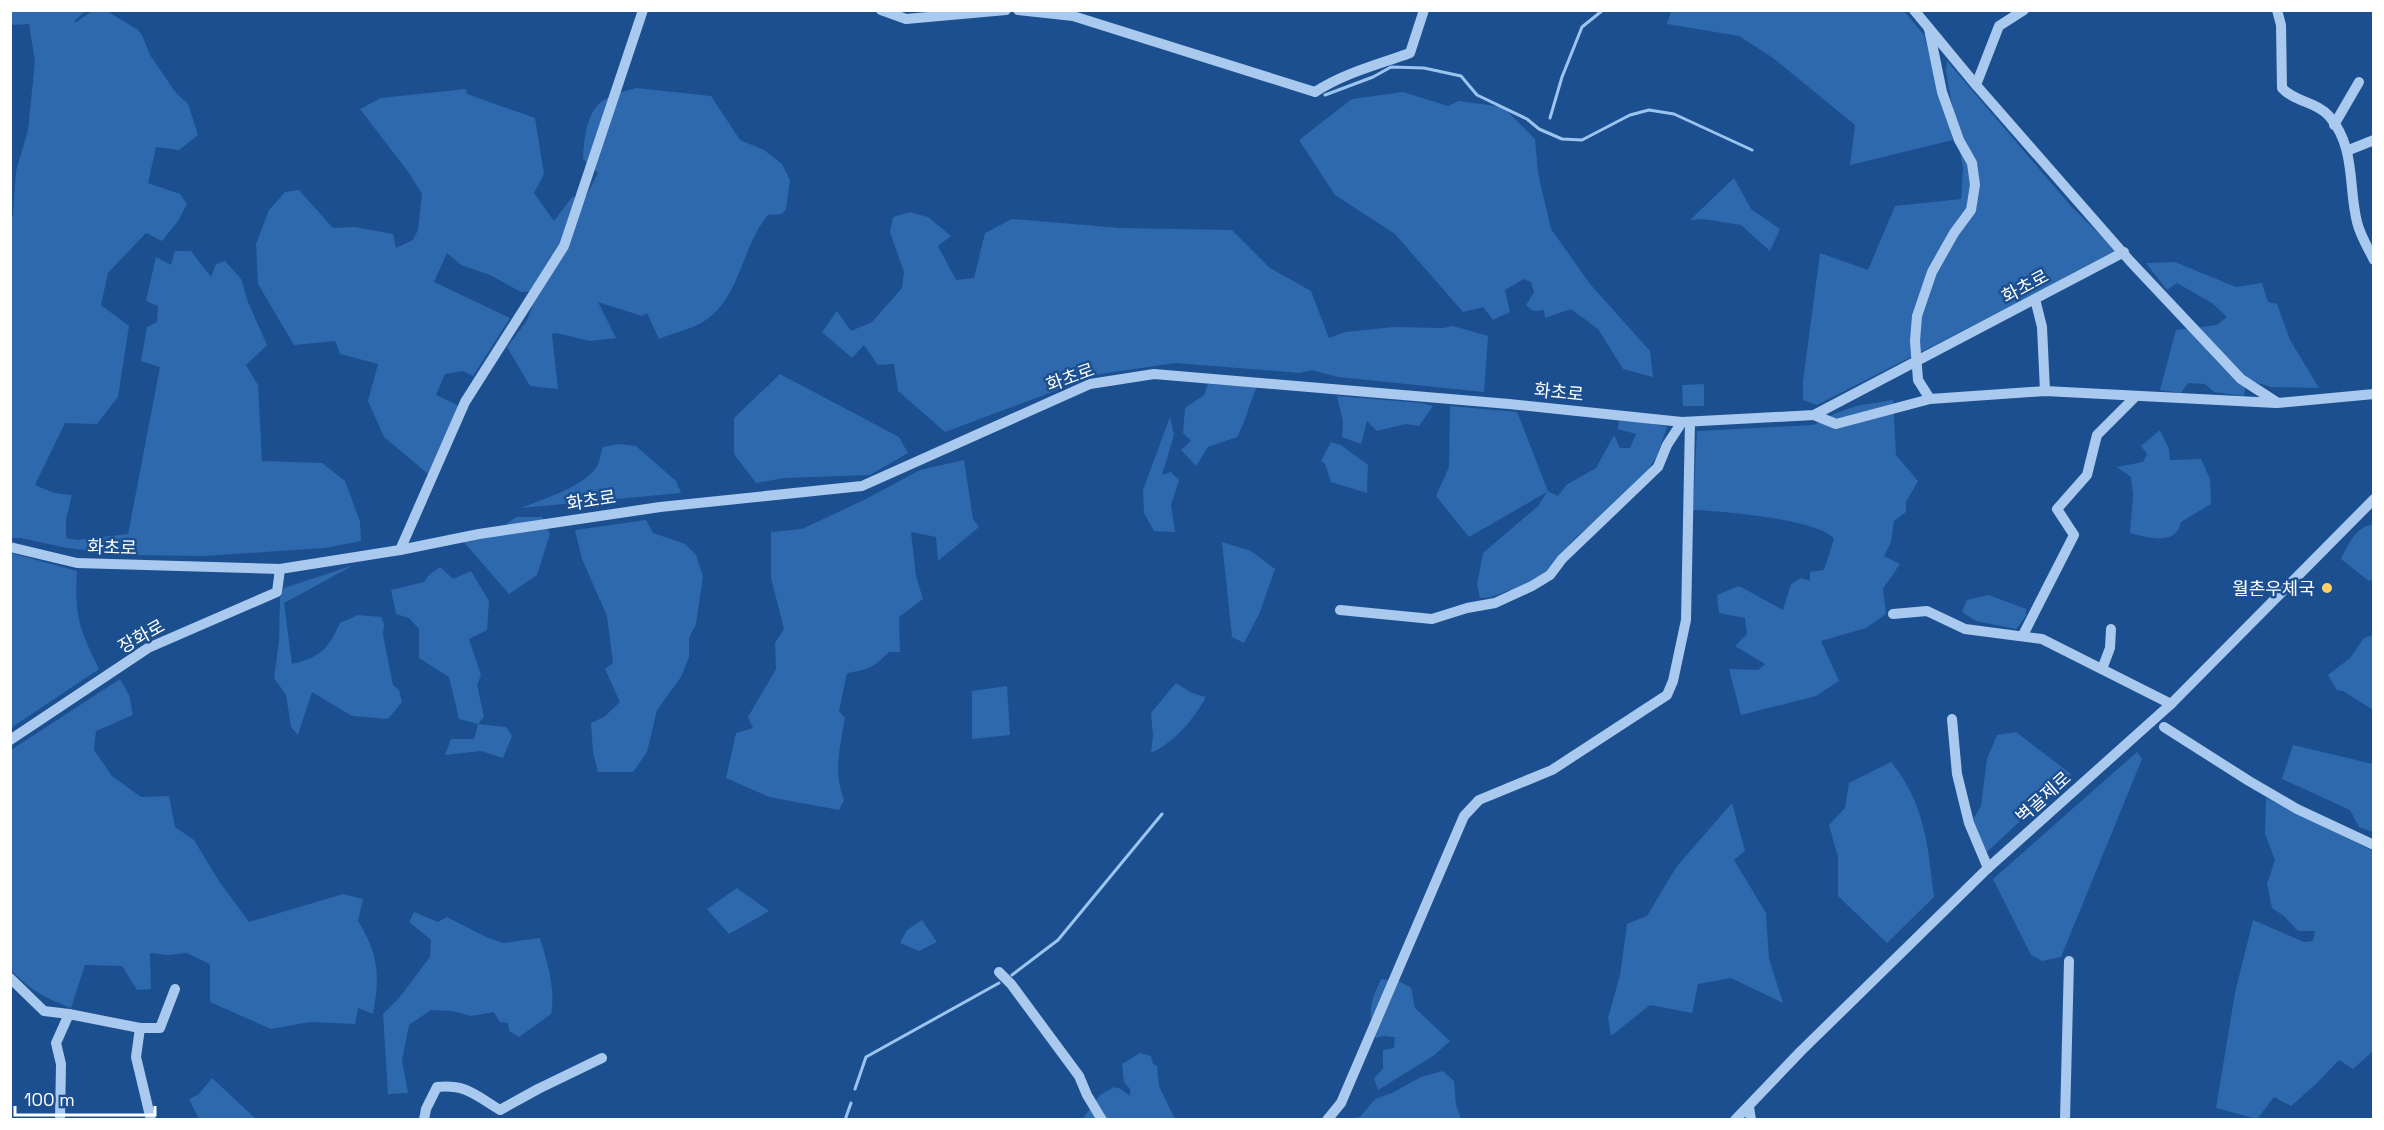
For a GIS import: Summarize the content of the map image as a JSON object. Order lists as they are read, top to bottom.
{
  "streets": {
    "street": ["화초로", "장화로", "벽골제로"]
  },
  "crossings": [
    ["화초로", "장화로"]
  ],
  "places": ["월촌우체국"],
  "scale_bar": "100 m"
}
